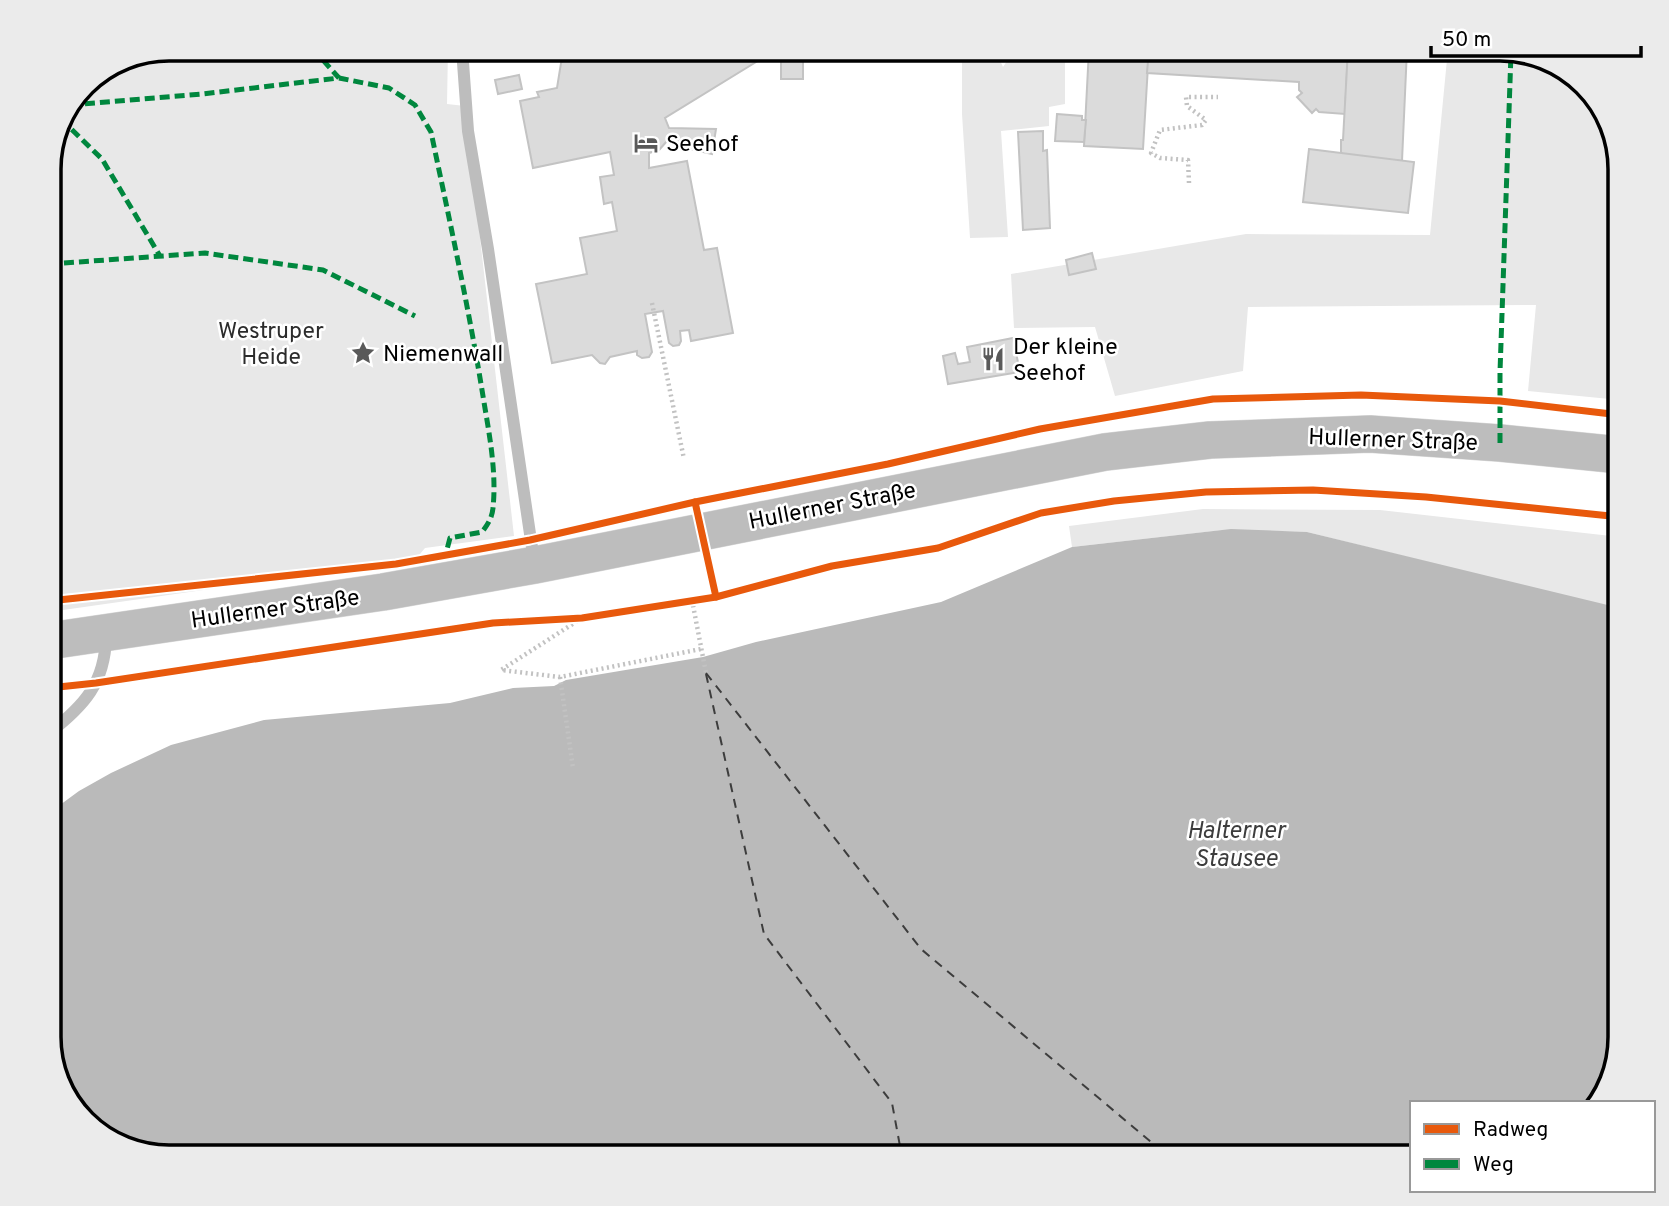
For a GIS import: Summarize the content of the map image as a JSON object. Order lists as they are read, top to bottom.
{
  "streets": {
    "main road": ["Hullerner Straße"]
  },
  "water": ["Halterner Stausee"],
  "parks": ["Westruper Heide"],
  "places": {
    "hotel": ["Seehof"],
    "place": ["Niemenwall"],
    "restaurant": ["Der kleine Seehof"]
  },
  "legend": ["Radweg", "Weg"],
  "scale_bar": "50 m"
}
